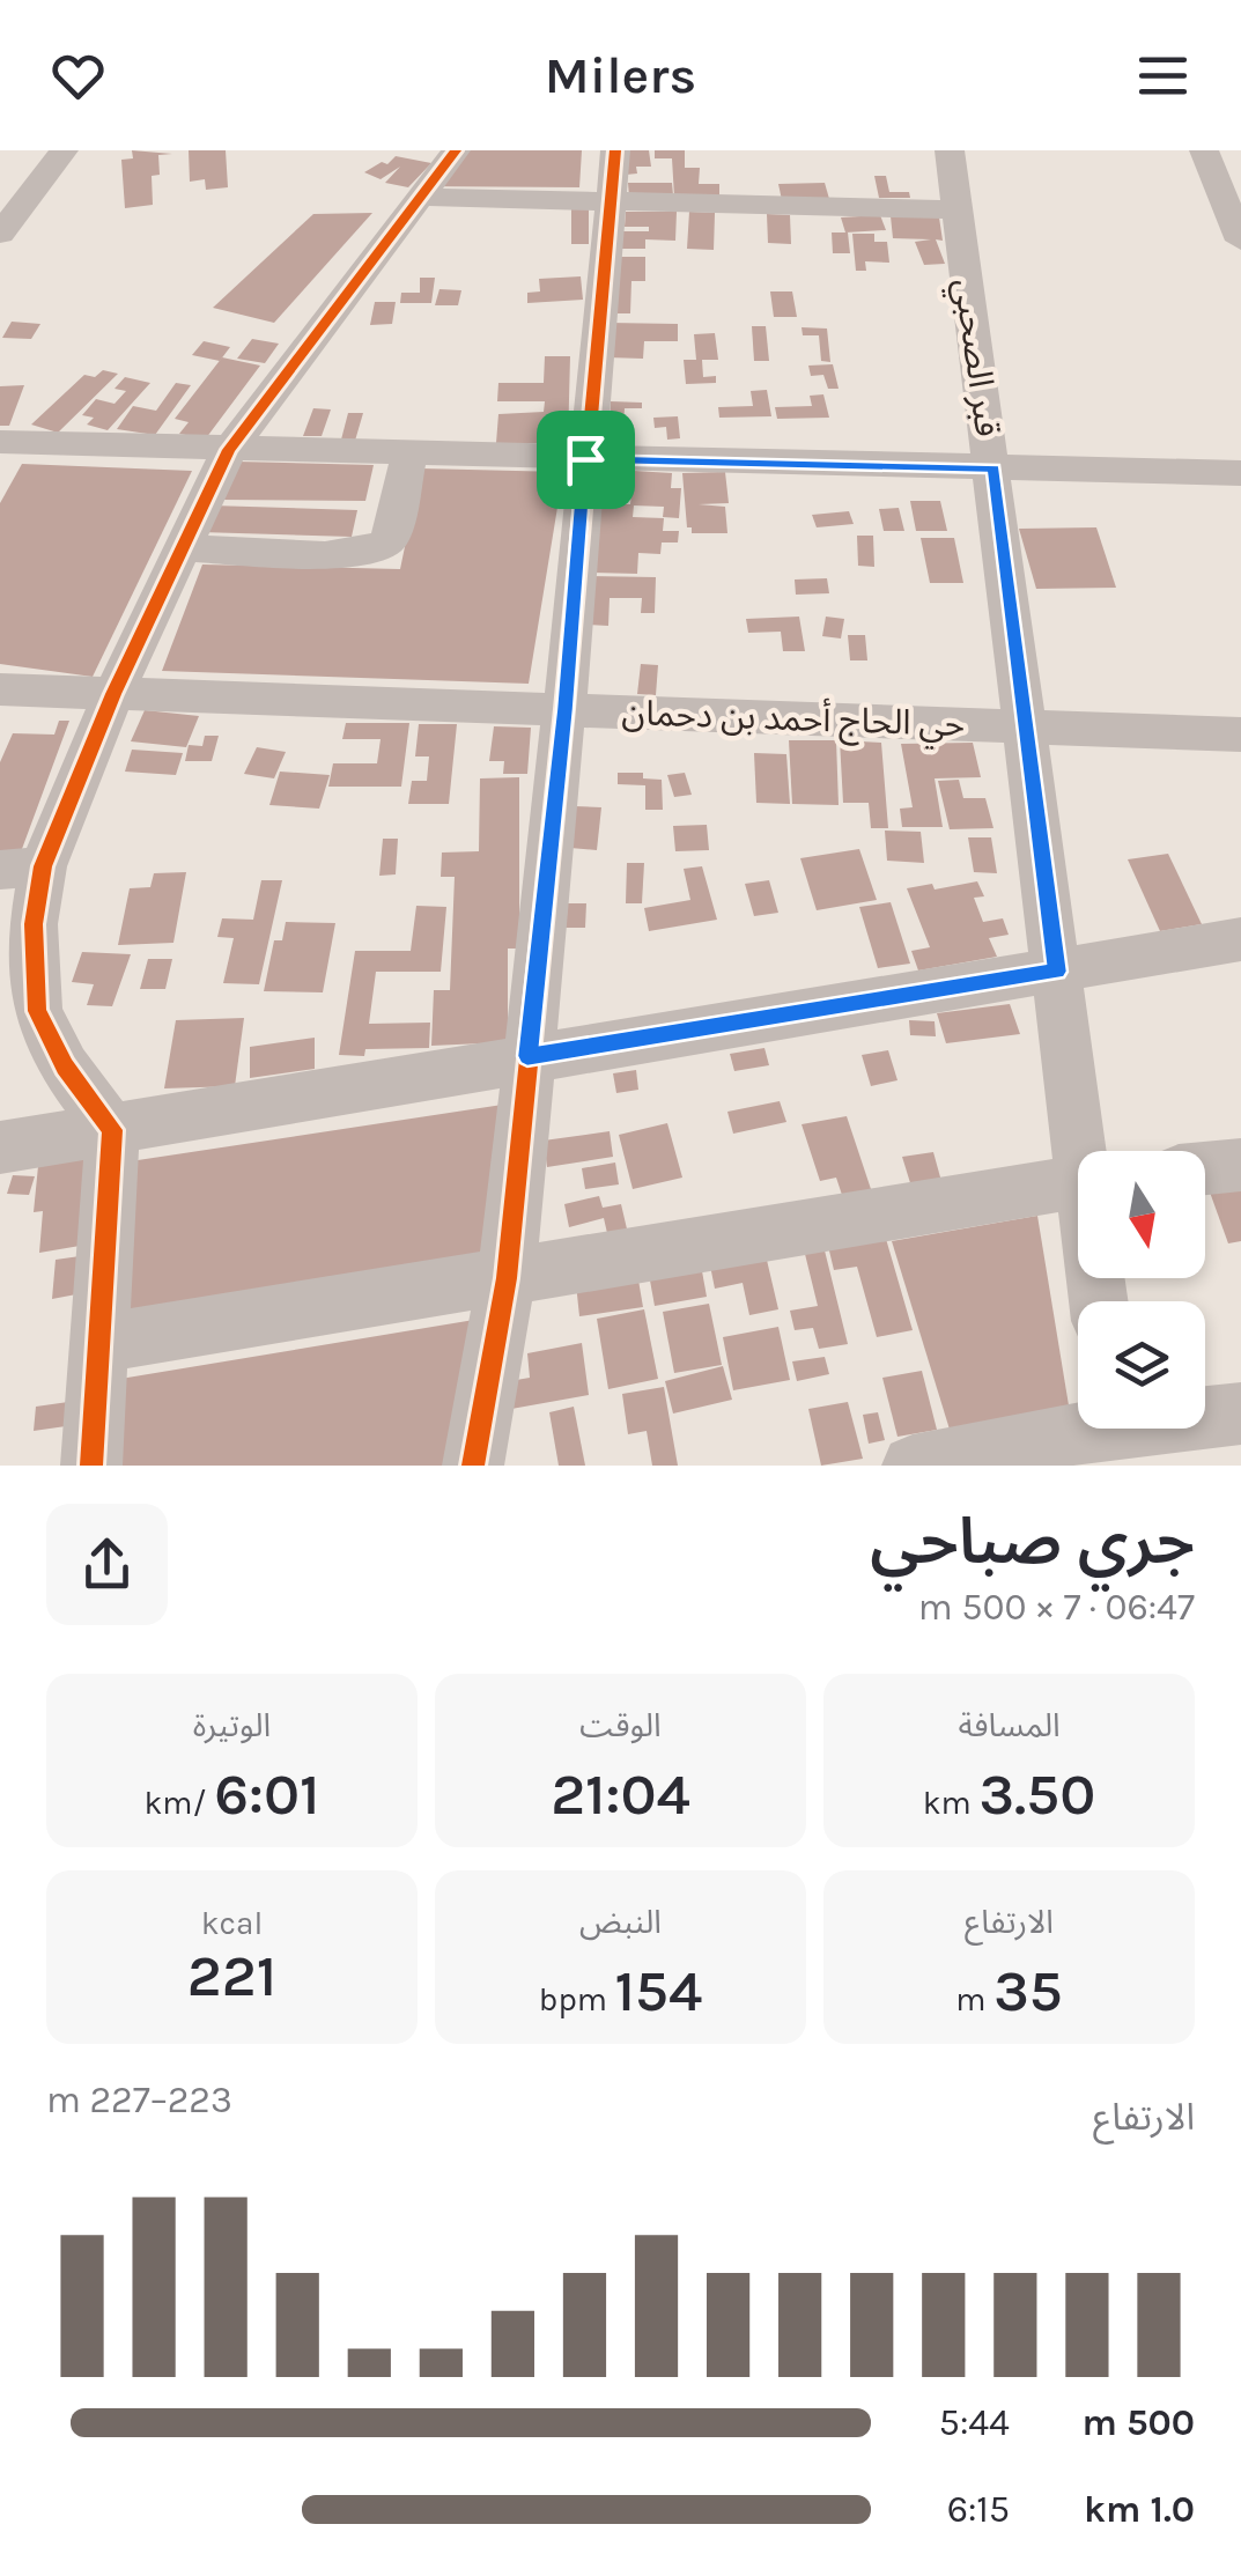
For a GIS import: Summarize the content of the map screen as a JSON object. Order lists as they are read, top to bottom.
{
  "streets": {
    "street": ["قبر الصحبي", "حي الحاج أحمد بن دحمان"]
  },
  "crossings": [
    ["قبر الصحبي", "حي الحاج أحمد بن دحمان"]
  ],
  "north": "bottom",
  "page": {
    "header": "Milers",
    "heading": ["جري صباحي", "06:47 · 7 × 500 m"],
    "stats": [
      ["المسافة", "3.50 km"],
      ["الوقت", "21:04"],
      ["الوتيرة", "6:01 /km"],
      ["الارتفاع", "35 m"],
      ["النبض", "154 bpm"],
      ["kcal", "221"]
    ],
    "chart": ["الارتفاع", "223–227 m"],
    "list": [
      {
        "name": "500 m",
        "note": "5:44"
      },
      {
        "name": "1.0 km",
        "note": "6:15"
      }
    ]
  }
}
